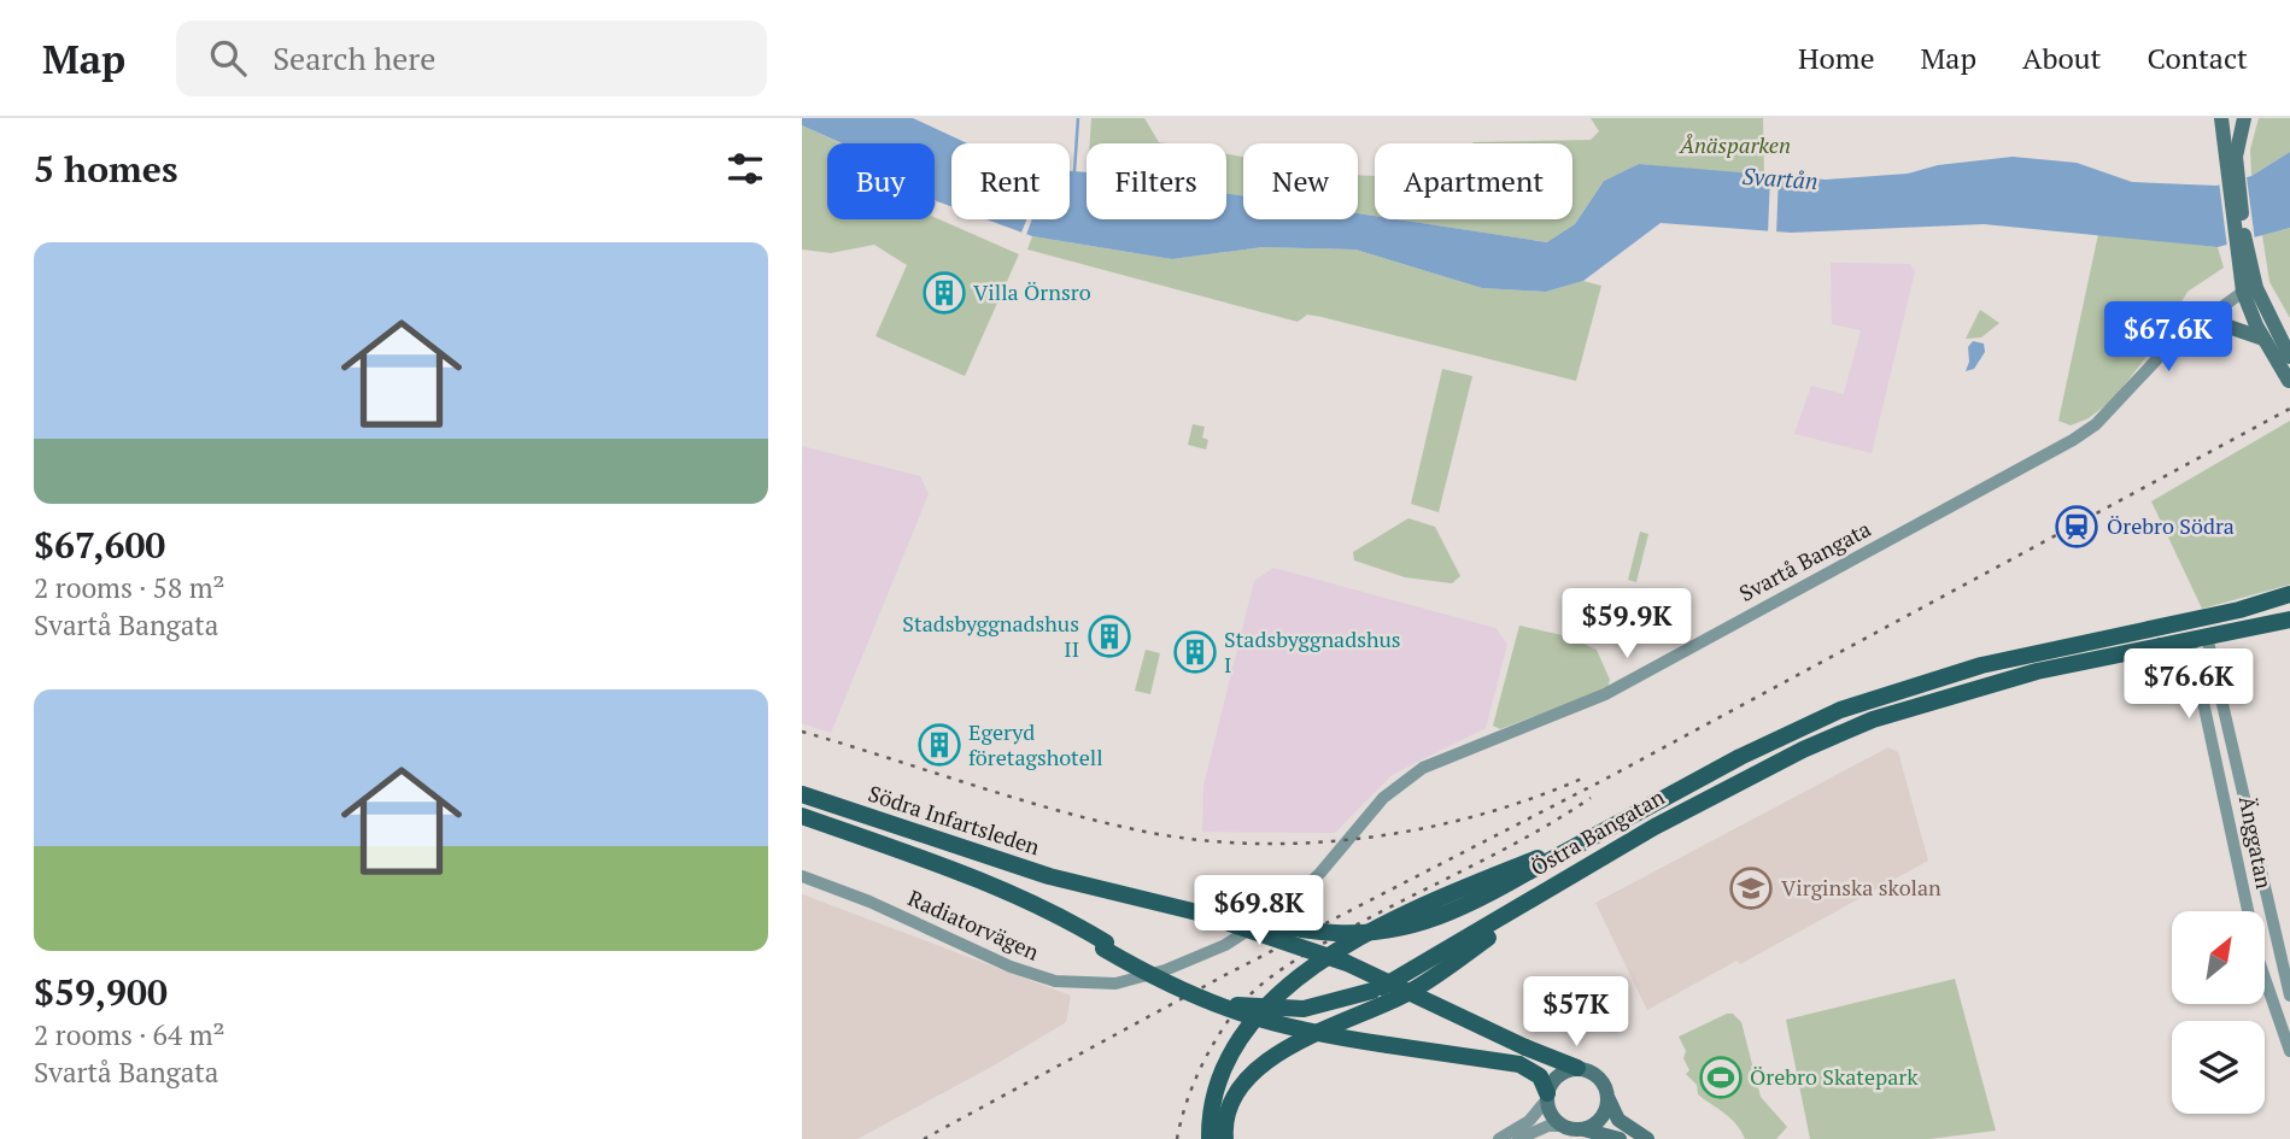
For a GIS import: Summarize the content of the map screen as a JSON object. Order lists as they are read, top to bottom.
{
  "streets": {
    "main road": ["Södra Infartsleden", "Östra Bangatan"],
    "street": ["Svartå Bangata", "Änggatan", "Radiatorvägen"]
  },
  "crossings": [
    ["Svartå Bangata", "Radiatorvägen"],
    ["Södra Infartsleden", "Östra Bangatan"],
    ["Östra Bangatan", "Änggatan"]
  ],
  "water": ["Svartån"],
  "parks": ["Ånäsparken"],
  "places": {
    "building": [
      "Villa Örnsro",
      "Stadsbyggnadshus II",
      "Stadsbyggnadshus I",
      "Egeryd företagshotell"
    ],
    "station": ["Örebro Södra"],
    "school or university": ["Virginska skolan"],
    "sports": ["Örebro Skatepark"]
  },
  "north": "top right",
  "page": {
    "header": "Map",
    "search": "Search here",
    "nav": [
      "Home",
      "Map",
      "About",
      "Contact"
    ],
    "heading": "5 homes",
    "chip": [
      "Buy",
      "Rent",
      "Filters",
      "New",
      "Apartment"
    ],
    "list": [
      {
        "name": "$67,600",
        "note": "2 rooms · 58 m² · Svartå Bangata"
      },
      {
        "name": "$59,900",
        "note": "2 rooms · 64 m² · Svartå Bangata"
      }
    ],
    "price": [
      "$67.6K",
      "$59.9K",
      "$76.6K",
      "$69.8K",
      "$57K"
    ]
  }
}
